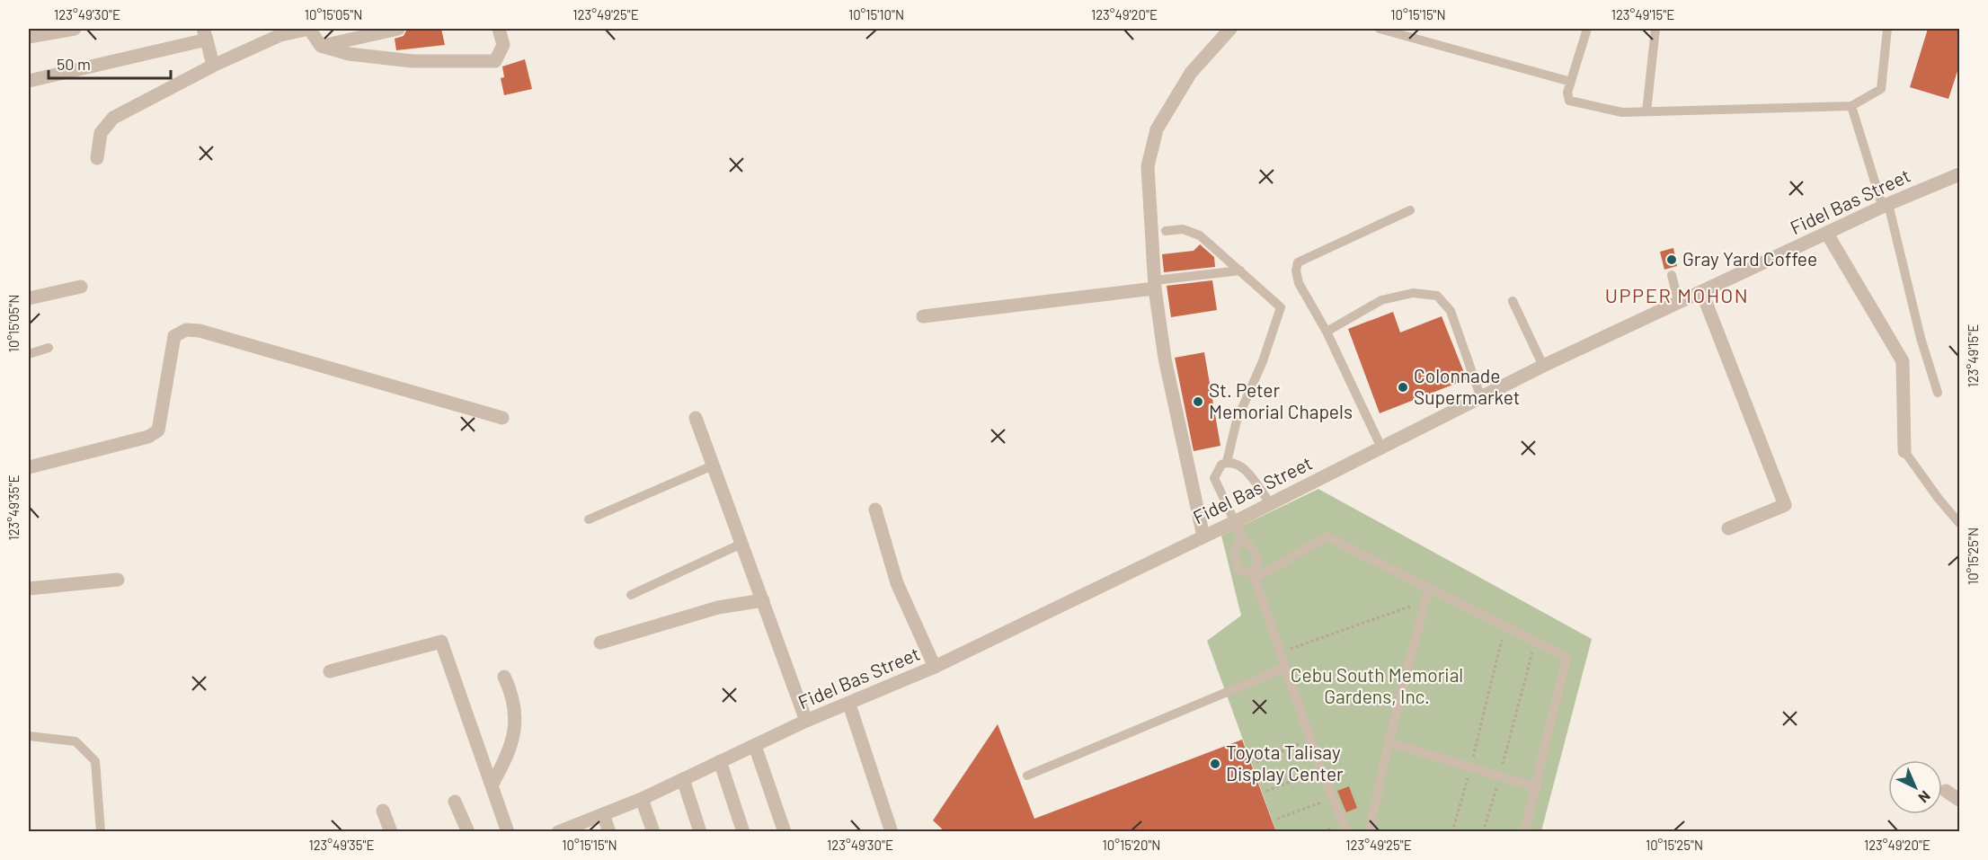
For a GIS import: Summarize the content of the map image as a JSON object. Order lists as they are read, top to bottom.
{
  "streets": {
    "street": ["Fidel Bas Street"]
  },
  "districts": ["UPPER MOHON"],
  "parks": ["Cebu South Memorial Gardens, Inc."],
  "places": [
    "Gray Yard Coffee",
    "Colonnade Supermarket",
    "St. Peter Memorial Chapels",
    "Toyota Talisay Display Center"
  ],
  "scale_bar": "50 m",
  "north": "bottom right",
  "coordinates": [
    "123°49'30\"E",
    "10°15'05\"N",
    "123°49'25\"E",
    "10°15'10\"N",
    "123°49'20\"E",
    "10°15'15\"N",
    "123°49'15\"E",
    "123°49'35\"E",
    "10°15'25\"N",
    "10°15'20\"N"
  ]
}
